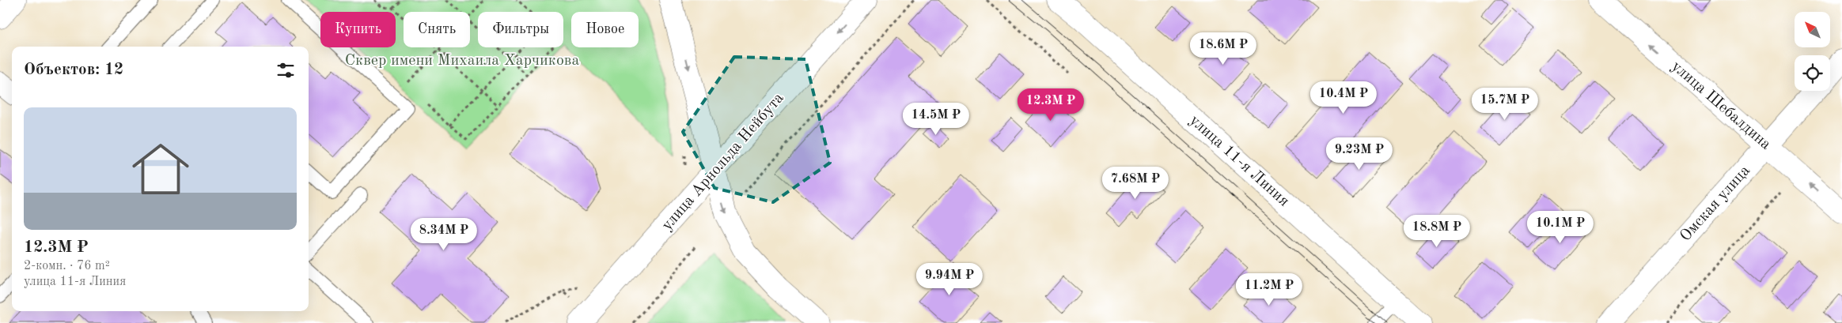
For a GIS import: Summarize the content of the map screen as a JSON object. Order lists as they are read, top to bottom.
{
  "streets": {
    "main road": [
      "улица Шебалдина",
      "улица 11-я Линия",
      "улица Арнольда Нейбута",
      "Омская улица"
    ]
  },
  "crossings": [
    ["улица Шебалдина", "Омская улица"]
  ],
  "one_way": ["улица Шебалдина", "улица Арнольда Нейбута"],
  "parks": ["Сквер имени Михаила Харчикова"],
  "north": "top left",
  "page": {
    "chip": [
      "Купить",
      "Снять",
      "Фильтры",
      "Новое"
    ],
    "price": [
      "18.6M ₽",
      "10.4M ₽",
      "15.7M ₽",
      "12.3M ₽",
      "14.5M ₽",
      "9.23M ₽",
      "7.68M ₽",
      "10.1M ₽",
      "18.8M ₽",
      "8.34M ₽",
      "9.94M ₽",
      "11.2M ₽"
    ],
    "heading": "Объектов: 12",
    "list": [
      {
        "name": "12.3M ₽",
        "note": "2-комн. · 76 m² · улица 11-я Линия"
      }
    ]
  }
}
